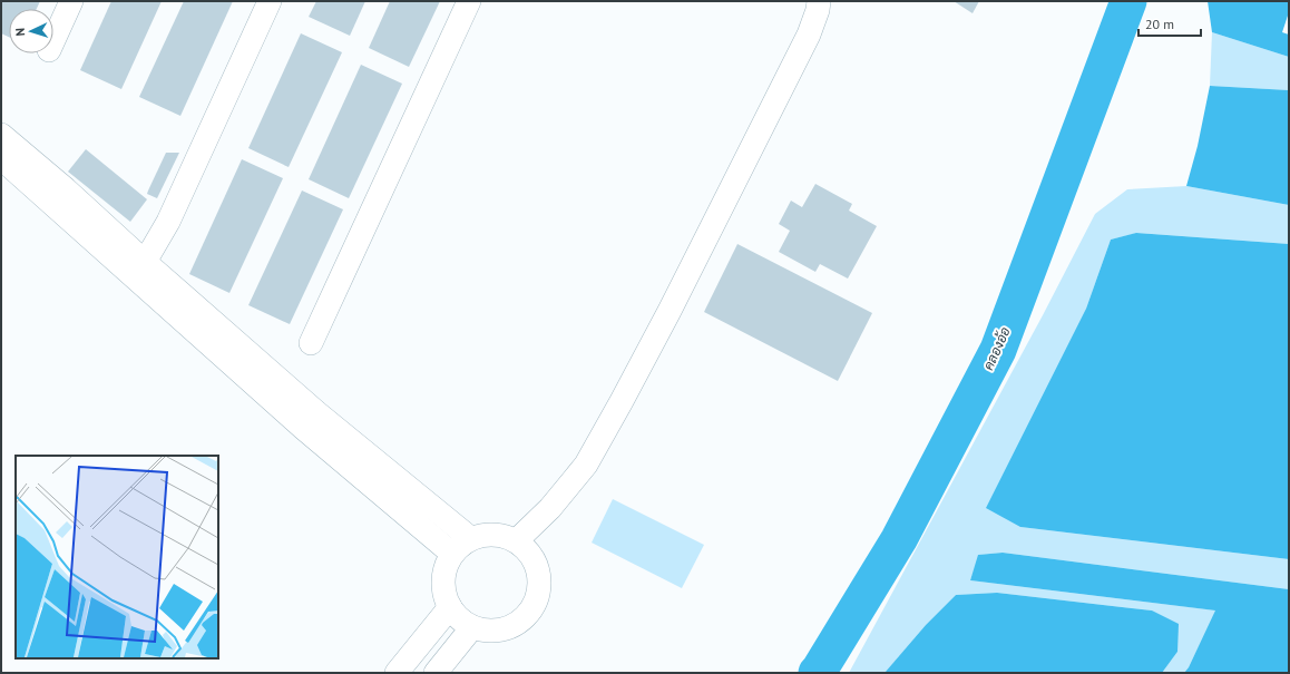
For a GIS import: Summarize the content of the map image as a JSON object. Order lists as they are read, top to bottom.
{
  "water": ["คลองอ้อ"],
  "scale_bar": "20 m",
  "north": "left"
}
